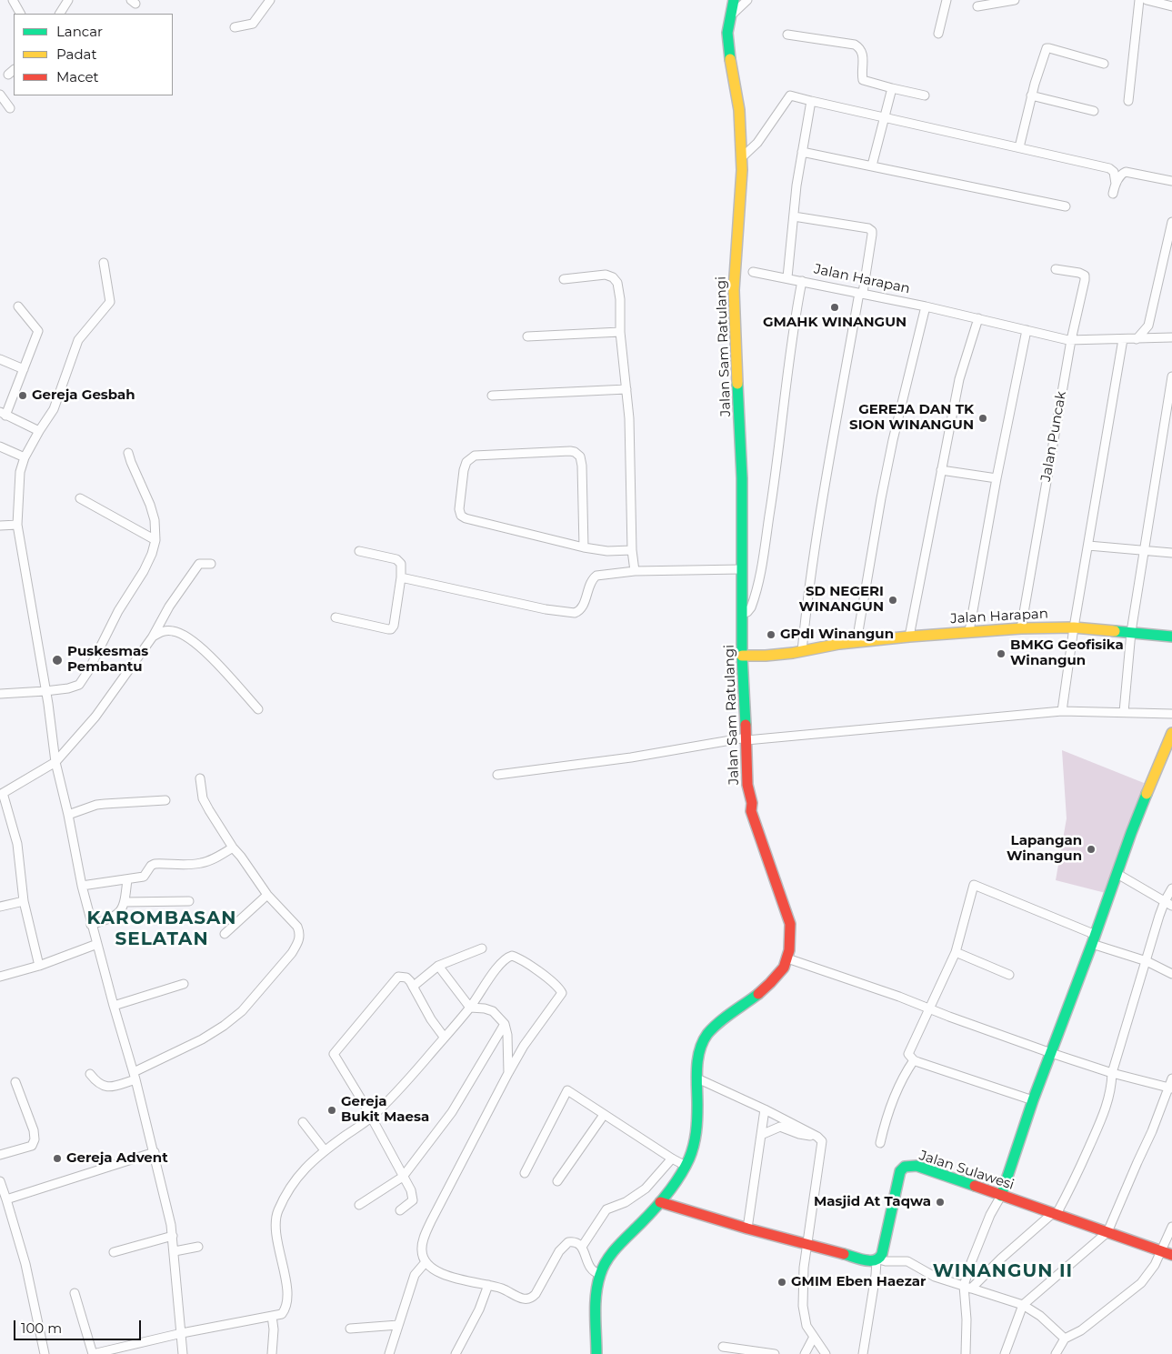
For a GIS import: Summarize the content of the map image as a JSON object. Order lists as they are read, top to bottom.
{
  "streets": {
    "main road": ["Jalan Harapan", "Jalan Sam Ratulangi", "Jalan Sulawesi"],
    "street": ["Jalan Puncak"]
  },
  "crossings": [
    ["Jalan Harapan", "Jalan Sam Ratulangi"],
    ["Jalan Harapan", "Jalan Puncak"]
  ],
  "districts": ["KAROMBASAN SELATAN", "WINANGUN II"],
  "places": [
    "GMAHK WINANGUN",
    "Gereja Gesbah",
    "GEREJA DAN TK SION WINANGUN",
    "SD NEGERI WINANGUN",
    "GPdI Winangun",
    "BMKG Geofisika Winangun",
    "Puskesmas Pembantu",
    "Lapangan Winangun",
    "Gereja Bukit Maesa",
    "Gereja Advent",
    "Masjid At Taqwa",
    "GMIM Eben Haezar"
  ],
  "legend": ["Lancar", "Padat", "Macet"],
  "scale_bar": "100 m"
}
